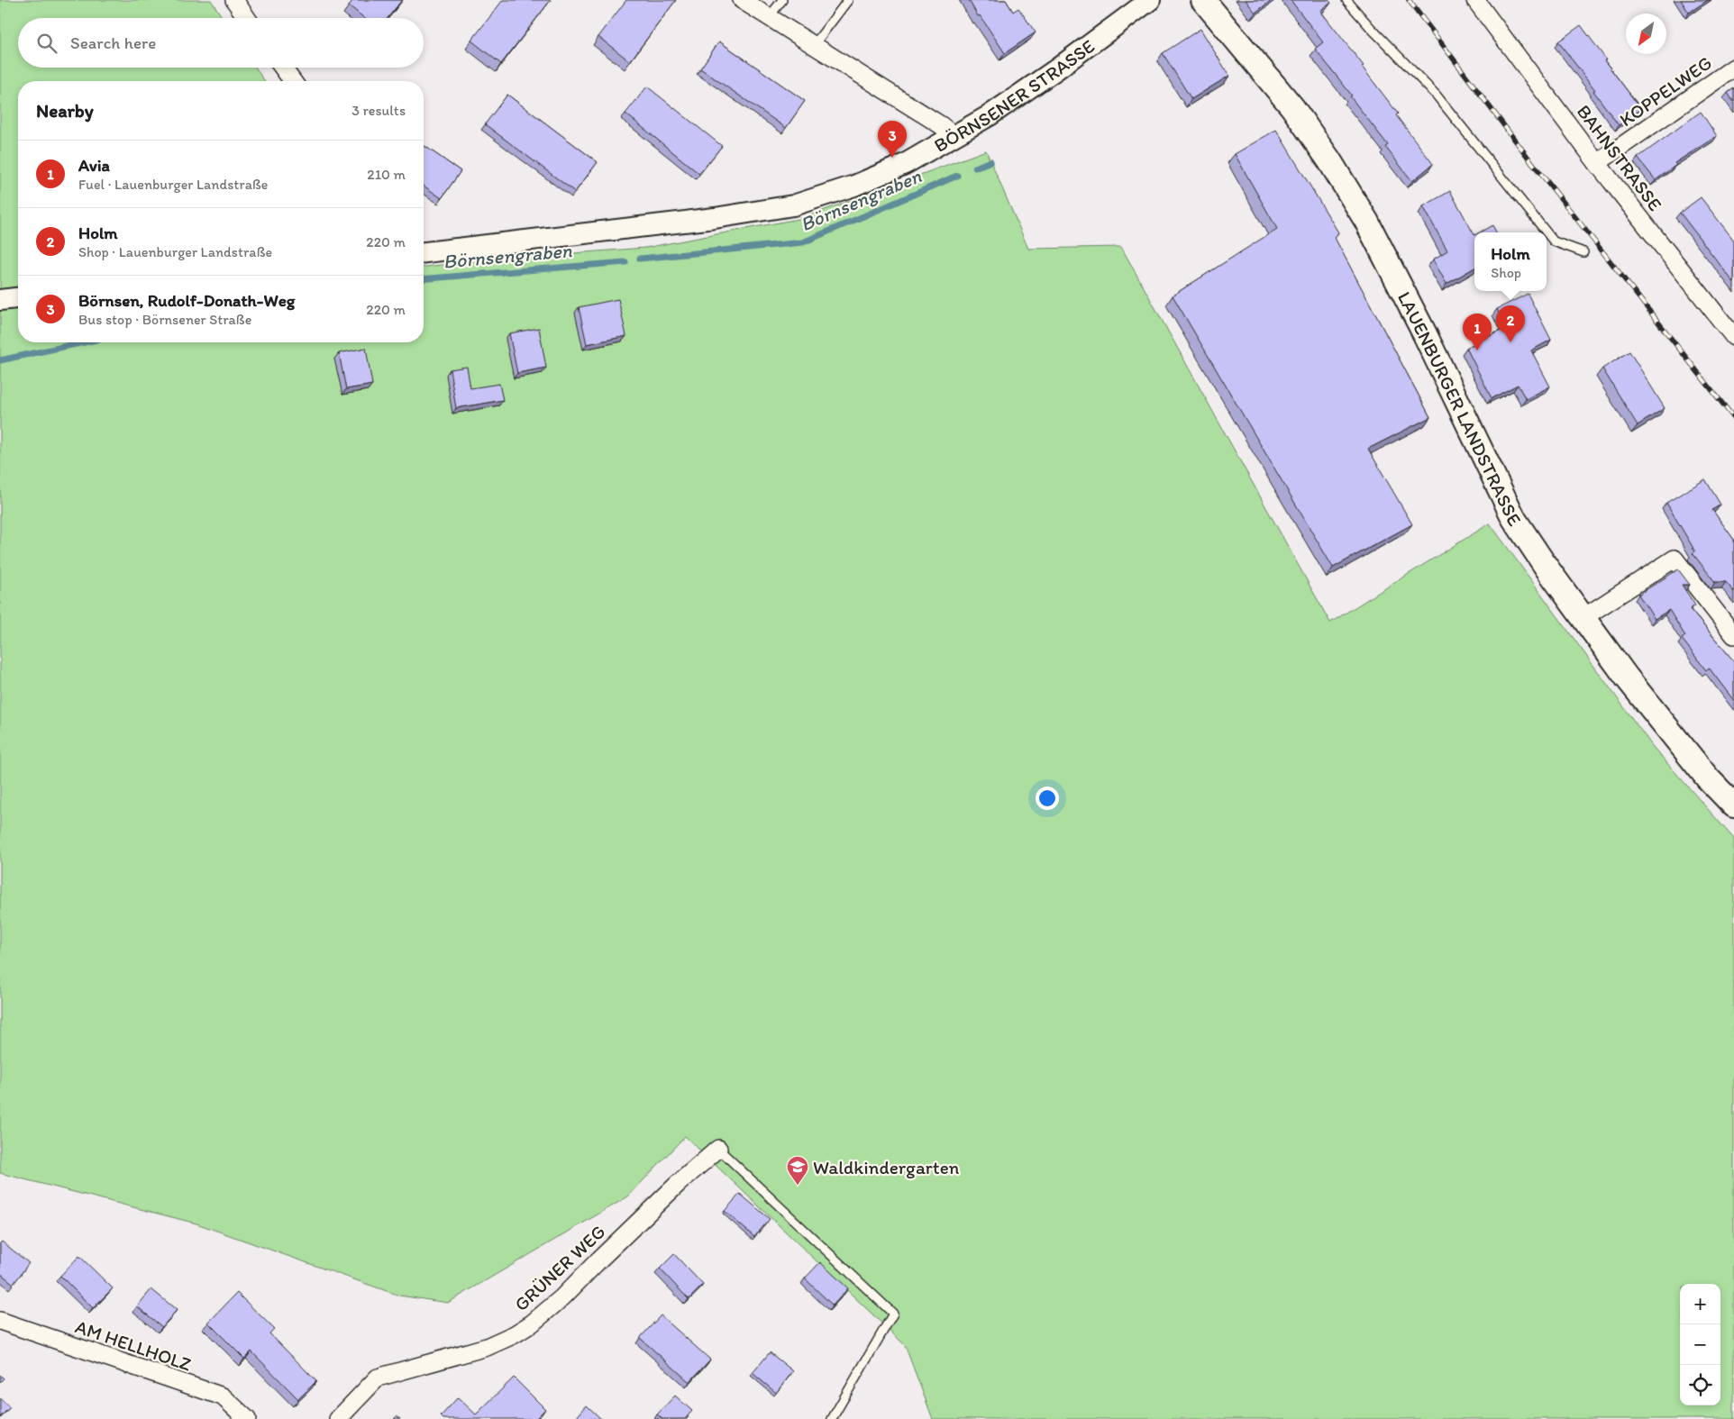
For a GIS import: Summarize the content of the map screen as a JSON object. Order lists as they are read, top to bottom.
{
  "streets": {
    "main road": ["LAUENBURGER LANDSTRASSE"],
    "street": [
      "KOPPELWEG",
      "BÖRNSENER STRASSE",
      "BAHNSTRASSE",
      "GRÜNER WEG",
      "AM HELLHOLZ"
    ]
  },
  "crossings": [
    ["KOPPELWEG", "BAHNSTRASSE"]
  ],
  "water": ["Börnsengraben"],
  "places": {
    "school or university": ["Waldkindergarten"]
  },
  "north": "bottom left",
  "page": {
    "search": "Search here",
    "heading": ["Nearby", "3 results"],
    "pins": ["3", "2", "1"],
    "list": [
      {
        "mark": "1",
        "name": "Avia",
        "note": "Fuel · Lauenburger Landstraße",
        "value": "210 m"
      },
      {
        "mark": "2",
        "name": "Holm",
        "note": "Shop · Lauenburger Landstraße",
        "value": "220 m"
      },
      {
        "mark": "3",
        "name": "Börnsen, Rudolf-Donath-Weg",
        "note": "Bus stop · Börnsener Straße",
        "value": "220 m"
      }
    ],
    "popup": ["Holm", "Shop"],
    "map_buttons": ["+", "−"]
  }
}
